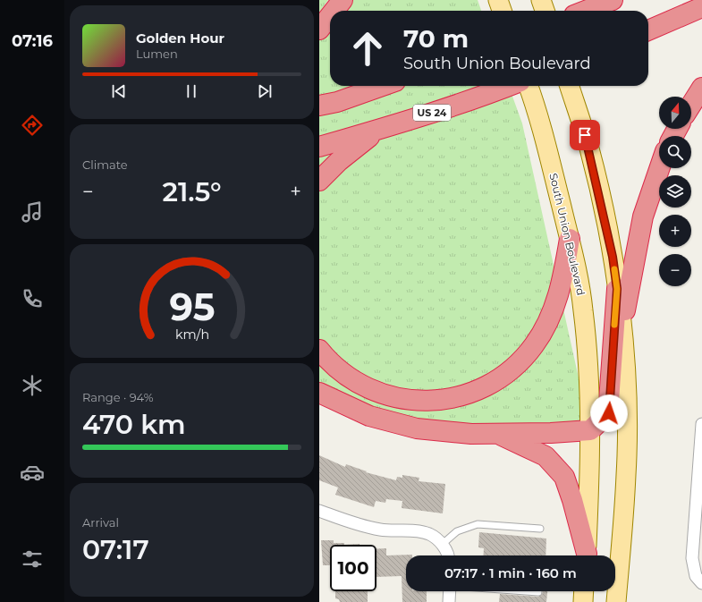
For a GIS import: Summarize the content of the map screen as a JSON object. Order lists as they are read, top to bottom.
{
  "streets": {
    "highway": ["US 24"],
    "main road": ["South Union Boulevard"]
  },
  "north": "top",
  "page": {
    "tabs": "07:16",
    "turn": ["70 m", "South Union Boulevard"],
    "song": ["Golden Hour", "Lumen"],
    "map_buttons": ["+", "−"],
    "tile": [
      "Climate",
      ["Range · 94%", "470 km"],
      ["Arrival", "07:17"]
    ],
    "heat": ["−", "21.5°", "+"],
    "limit": "100",
    "trip": "07:17 · 1 min · 160 m",
    "gauge": ["95", "km/h"]
  }
}
